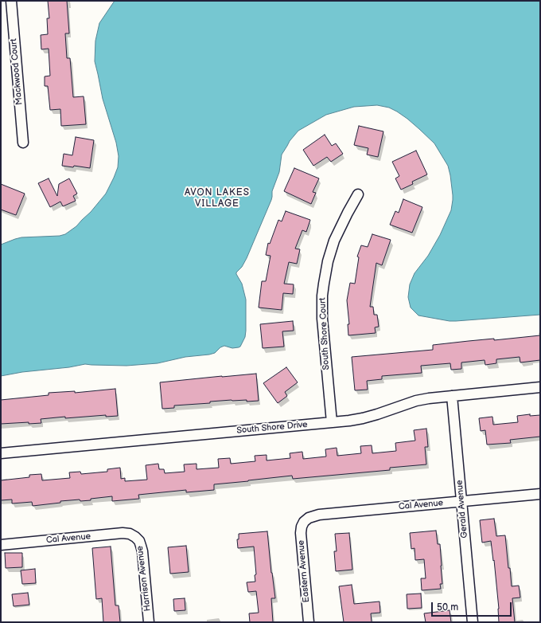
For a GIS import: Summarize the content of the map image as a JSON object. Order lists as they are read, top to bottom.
{
  "streets": {
    "street": [
      "Mackwood Court",
      "South Shore Court",
      "South Shore Drive",
      "Cal Avenue",
      "Gerald Avenue",
      "Eastern Avenue",
      "Harrison Avenue"
    ]
  },
  "crossings": [
    ["South Shore Court", "South Shore Drive"],
    ["South Shore Drive", "Gerald Avenue"],
    ["Cal Avenue", "Gerald Avenue"],
    ["Cal Avenue", "Eastern Avenue"],
    ["Cal Avenue", "Harrison Avenue"]
  ],
  "districts": ["AVON LAKES VILLAGE"],
  "scale_bar": "50 m"
}
